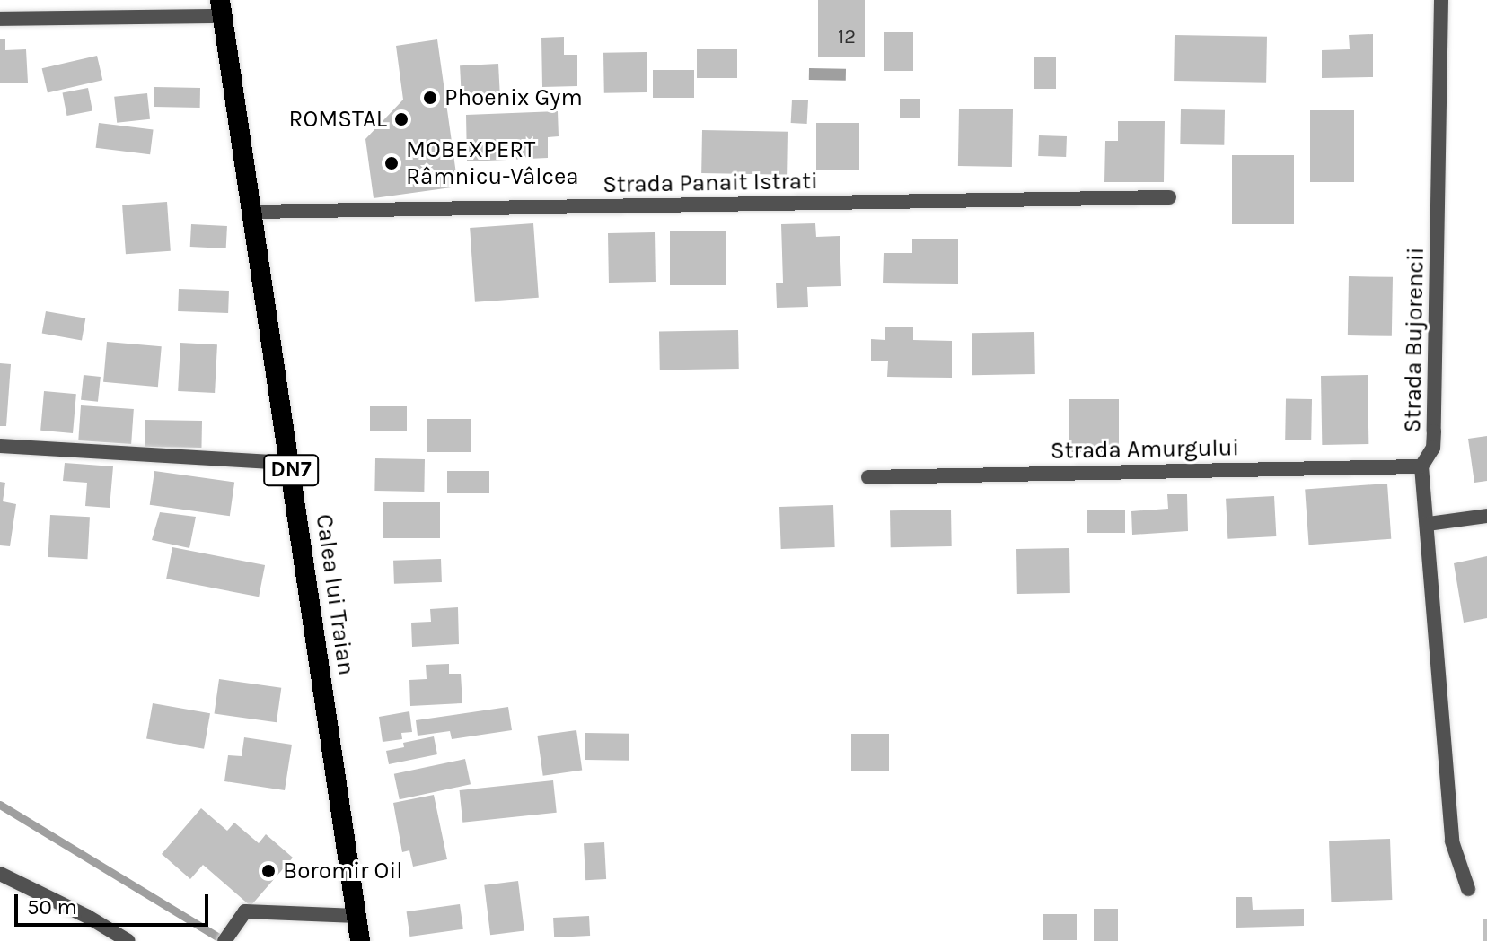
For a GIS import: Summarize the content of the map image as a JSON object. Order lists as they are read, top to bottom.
{
  "streets": {
    "highway": ["DN7", "Calea lui Traian"],
    "street": ["Strada Panait Istrati", "Strada Bujorencii", "Strada Amurgului"]
  },
  "crossings": [
    ["Strada Panait Istrati", "Calea lui Traian"],
    ["Strada Bujorencii", "Strada Amurgului"]
  ],
  "places": [
    "Phoenix Gym",
    "ROMSTAL",
    "MOBEXPERT Râmnicu-Vâlcea",
    "Boromir Oil"
  ],
  "house_numbers": ["12"],
  "scale_bar": "50 m"
}
